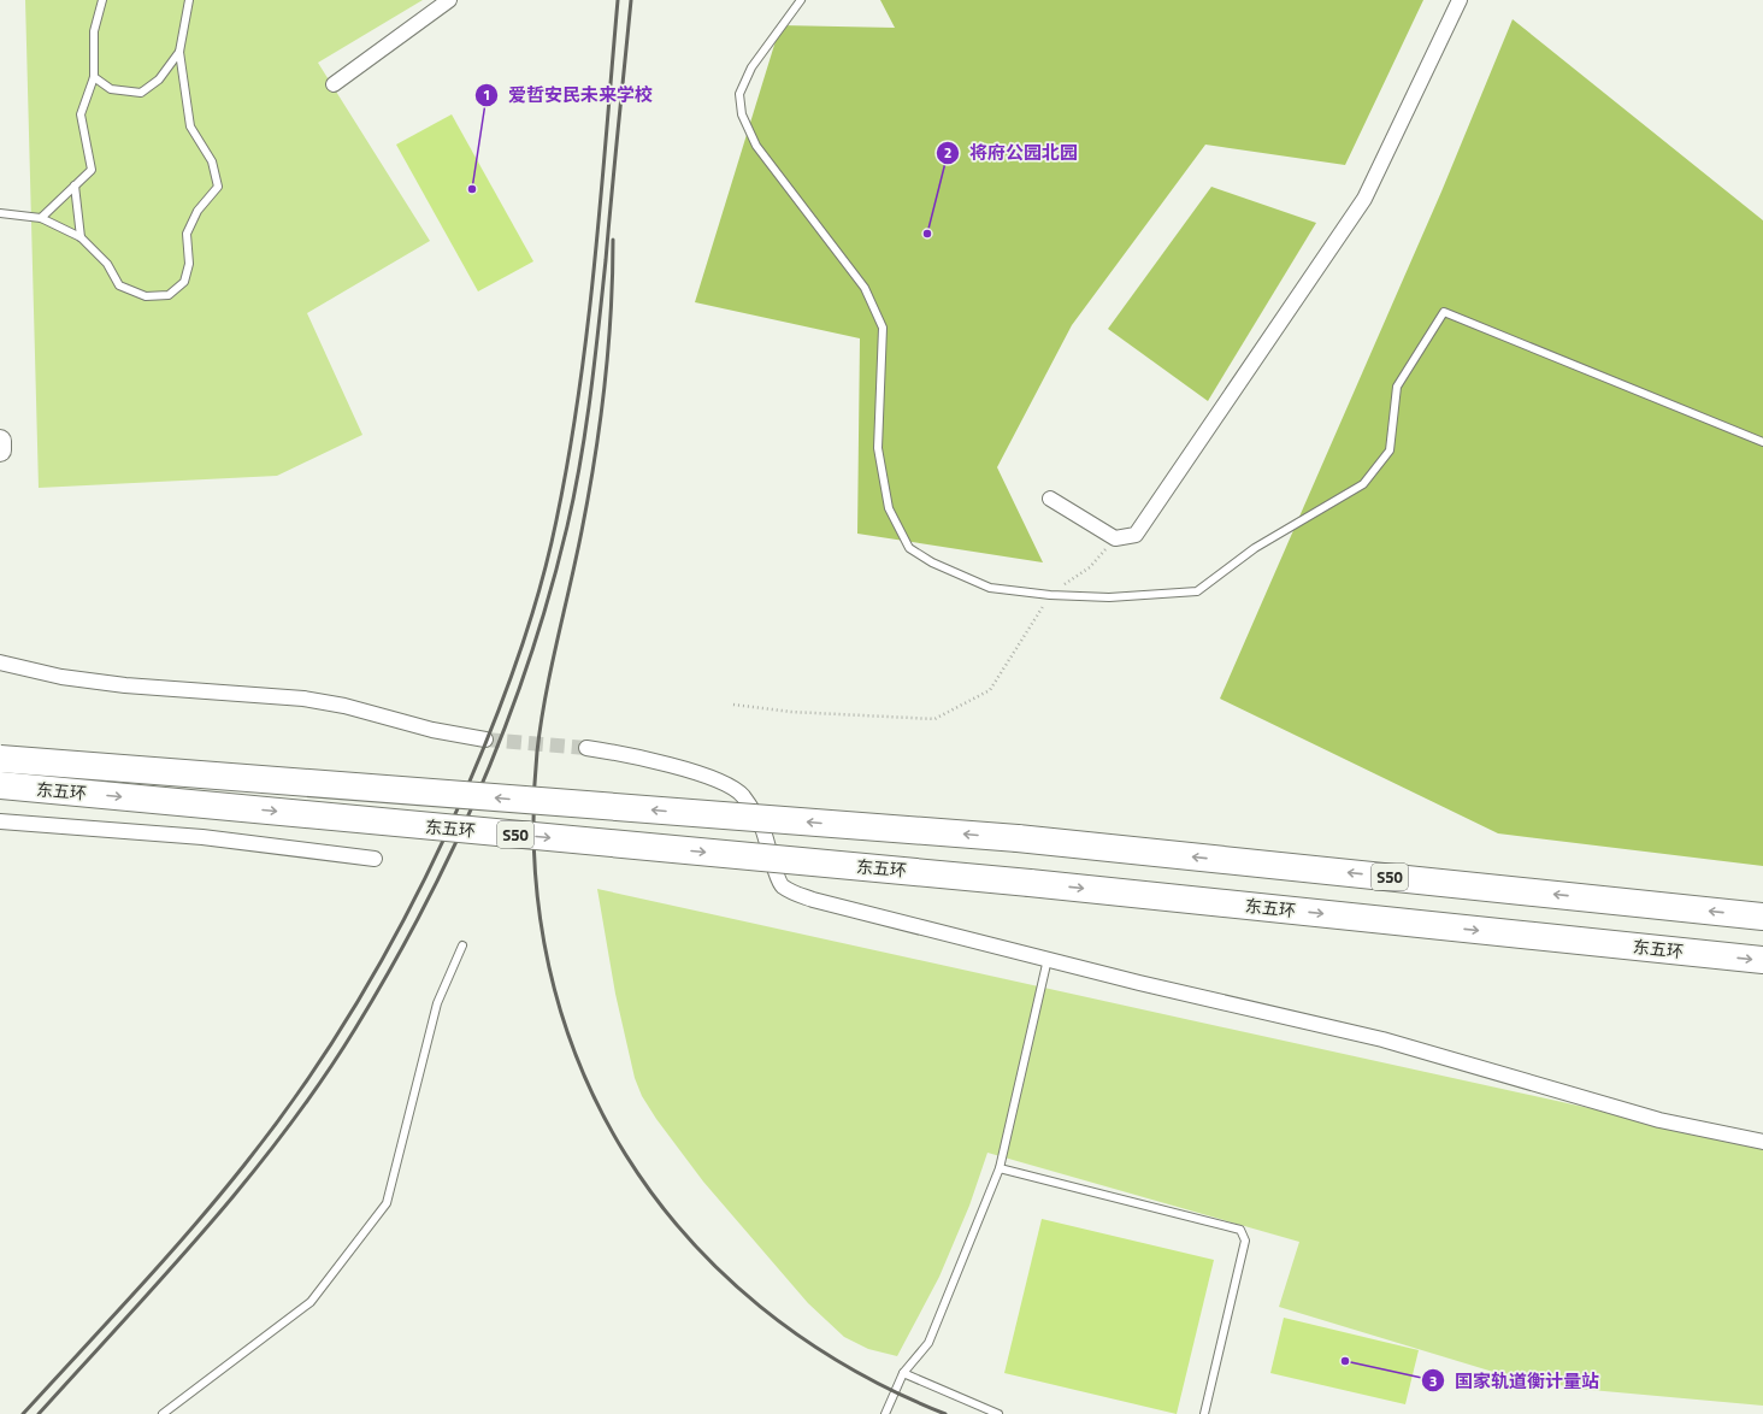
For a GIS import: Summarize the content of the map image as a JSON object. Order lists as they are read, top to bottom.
{
  "streets": {
    "highway": ["东五环", "S50"]
  },
  "places": ["爱哲安民未来学校", "将府公园北园", "国家轨道衡计量站"]
}
